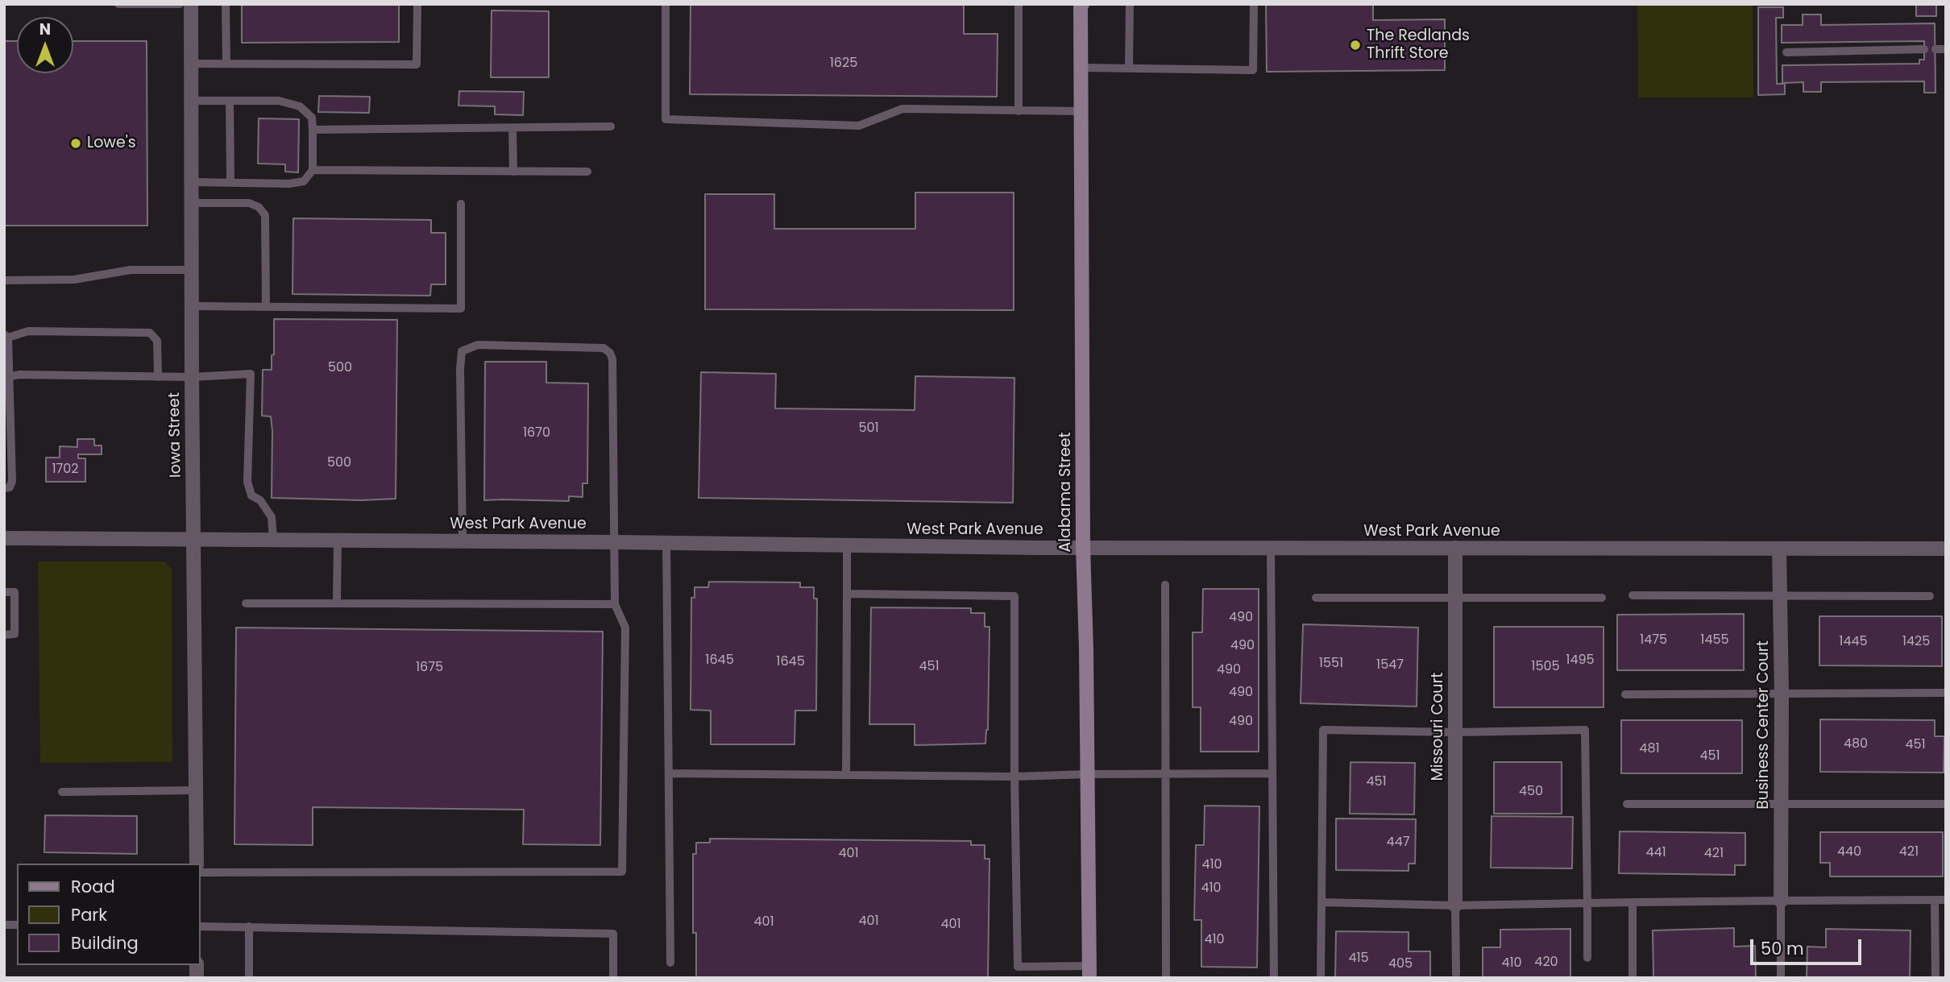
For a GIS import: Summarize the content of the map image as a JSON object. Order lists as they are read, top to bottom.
{
  "streets": {
    "main road": ["Alabama Street"],
    "street": [
      "Iowa Street",
      "West Park Avenue",
      "Business Center Court",
      "Missouri Court"
    ]
  },
  "crossings": [
    ["Iowa Street", "West Park Avenue"],
    ["Alabama Street", "West Park Avenue"],
    ["West Park Avenue", "Business Center Court"],
    ["West Park Avenue", "Missouri Court"]
  ],
  "places": ["The Redlands Thrift Store", "Lowe's"],
  "house_numbers": [
    "1625",
    "500",
    "501",
    "1670",
    "500",
    "1702",
    "490",
    "1475",
    "1455",
    "1445",
    "1425",
    "490",
    "1645",
    "1495",
    "1645",
    "1551",
    "1547",
    "451",
    "1505",
    "1675",
    "490",
    "490",
    "490",
    "480",
    "451",
    "481",
    "451",
    "451",
    "450",
    "447",
    "440",
    "421",
    "441",
    "401",
    "421",
    "410",
    "410",
    "401",
    "401",
    "401",
    "410",
    "415",
    "420",
    "410",
    "405"
  ],
  "legend": ["Road", "Park", "Building"],
  "scale_bar": "50 m",
  "north": "top"
}
